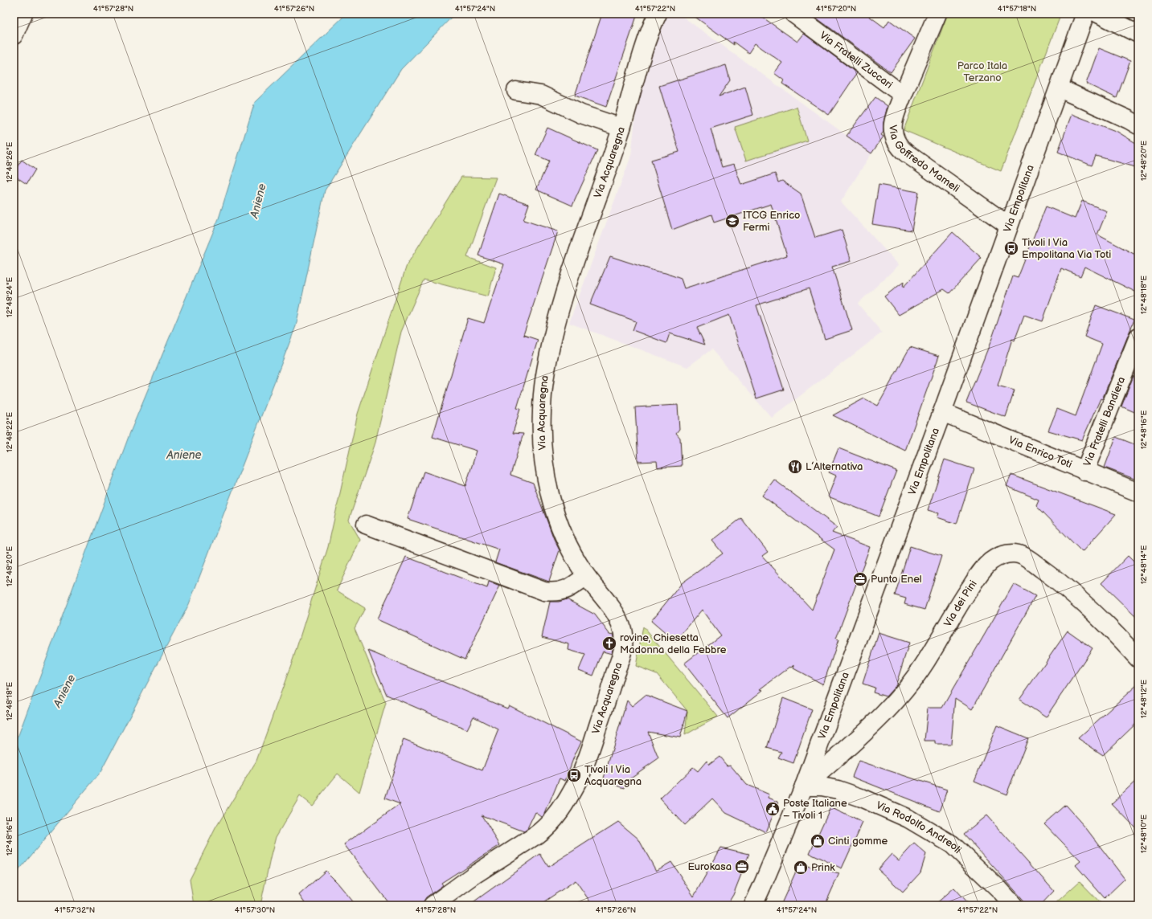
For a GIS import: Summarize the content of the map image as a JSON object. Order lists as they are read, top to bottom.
{
  "streets": {
    "street": [
      "Via Fratelli Zuccari",
      "Via Goffredo Mameli",
      "Via Acquaregna",
      "Via Empolitana",
      "Via Fratelli Bandiera",
      "Via Enrico Toti",
      "Via dei Pini",
      "Via Rodolfo Andreoli"
    ]
  },
  "crossings": [
    ["Via Fratelli Zuccari", "Via Goffredo Mameli"],
    ["Via Goffredo Mameli", "Via Empolitana"],
    ["Via Empolitana", "Via Enrico Toti"],
    ["Via Empolitana", "Via dei Pini"],
    ["Via Empolitana", "Via Rodolfo Andreoli"],
    ["Via Fratelli Bandiera", "Via Enrico Toti"],
    ["Via dei Pini", "Via Rodolfo Andreoli"]
  ],
  "water": ["Aniene"],
  "parks": ["Parco Itala Terzano"],
  "places": {
    "school or university": ["ITCG Enrico Fermi"],
    "bus stop": ["Tivoli | Via Empolitana Via Toti", "Tivoli | Via Acquaregna"],
    "restaurant": ["L’Alternativa"],
    "office": ["Punto Enel", "Eurokasa"],
    "church": ["rovine, Chiesetta Madonna della Febbre"],
    "public building": ["Poste Italiane – Tivoli 1"],
    "shop": ["Cinti gomme", "Prink"]
  },
  "coordinates": [
    "41°57'28\"N",
    "41°57'26\"N",
    "41°57'24\"N",
    "41°57'22\"N",
    "41°57'20\"N",
    "41°57'18\"N",
    "12°48'20\"E",
    "12°48'26\"E",
    "12°48'18\"E",
    "12°48'24\"E",
    "12°48'16\"E",
    "12°48'22\"E",
    "12°48'14\"E",
    "12°48'12\"E",
    "12°48'10\"E",
    "41°57'32\"N",
    "41°57'30\"N"
  ]
}
